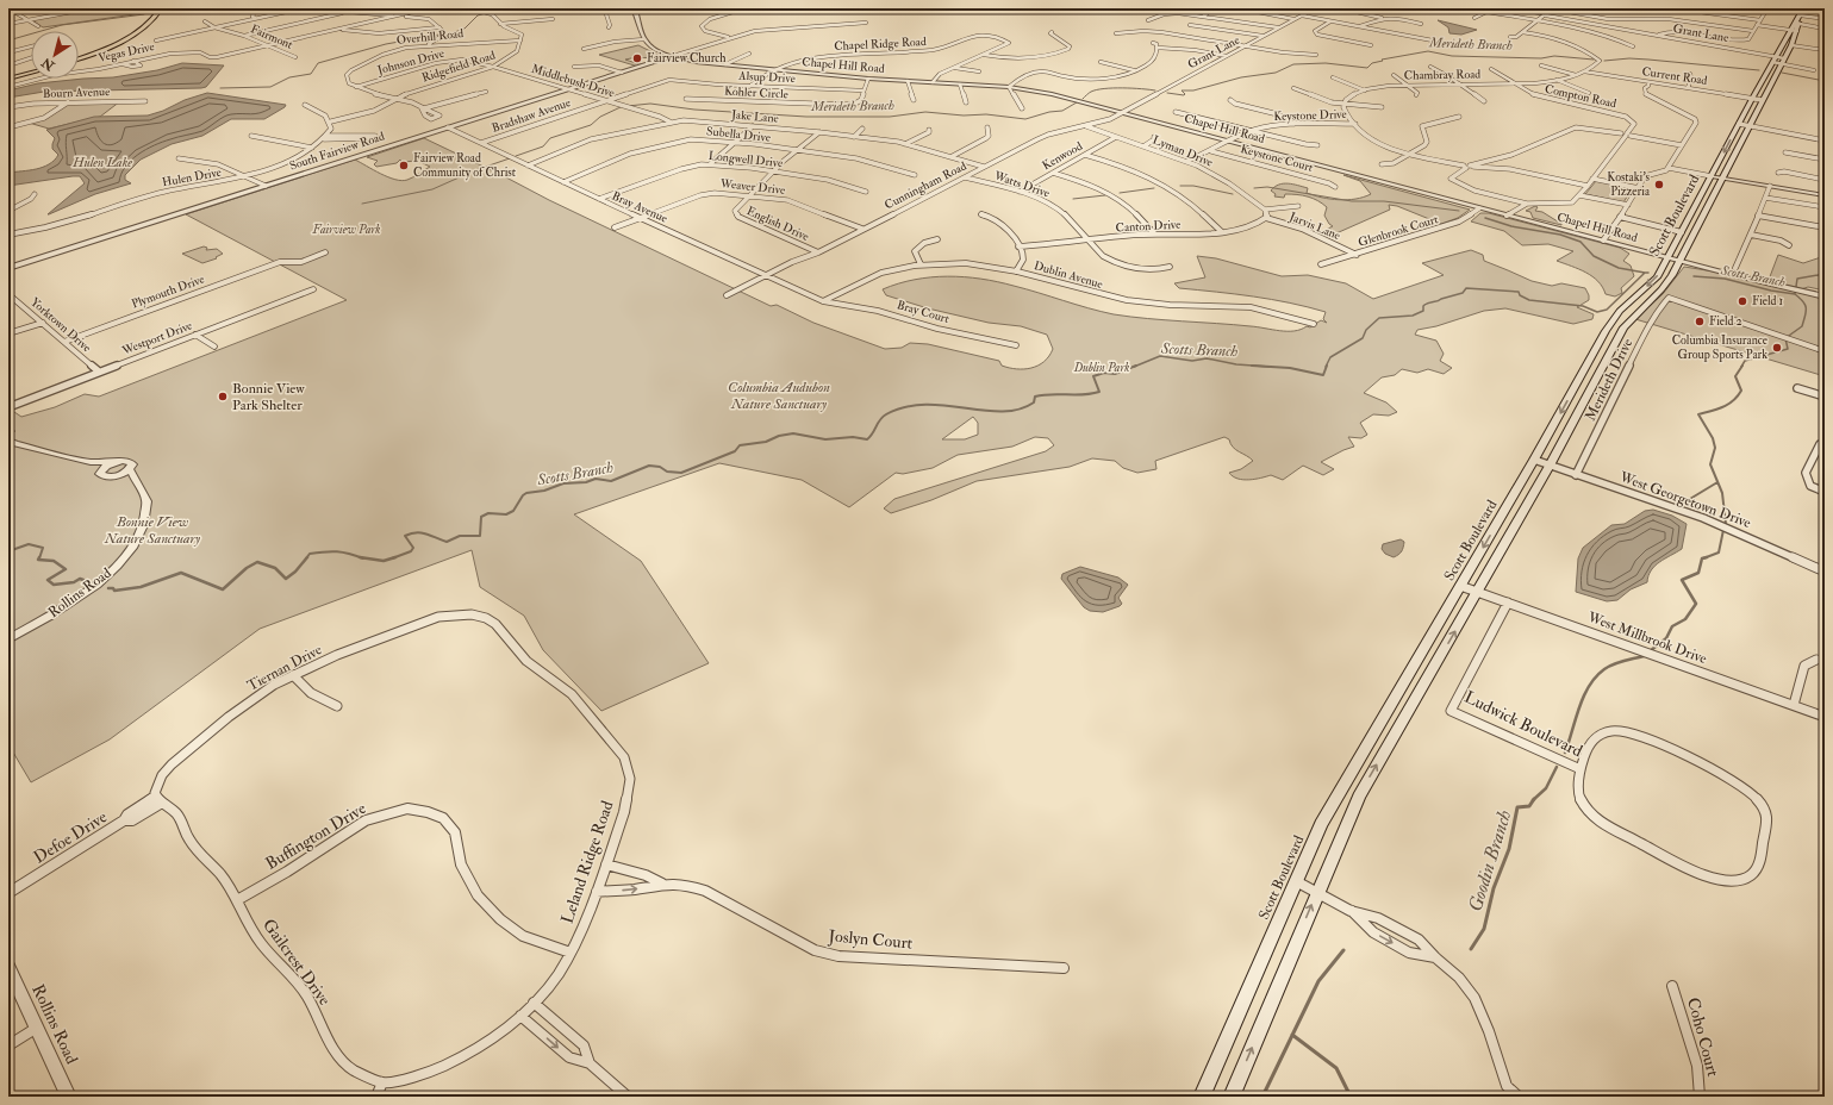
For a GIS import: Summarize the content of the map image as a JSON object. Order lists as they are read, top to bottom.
{
  "streets": {
    "main road": ["Scott Boulevard"],
    "street": [
      "Grant Lane",
      "Fairmont",
      "Overhill Road",
      "Chapel Ridge Road",
      "Vegas Drive",
      "Johnson Drive",
      "Chapel Hill Road",
      "Ridgefield Road",
      "Chambray Road",
      "Current Road",
      "Alsup Drive",
      "Middlebush Drive",
      "Bourn Avenue",
      "Kohler Circle",
      "Compton Road",
      "Bradshaw Avenue",
      "Keystone Drive",
      "Jake Lane",
      "Subella Drive",
      "South Fairview Road",
      "Lyman Drive",
      "Kenwood",
      "Keystone Court",
      "Longwell Drive",
      "Hulen Drive",
      "Watts Drive",
      "Cunningham Road",
      "Weaver Drive",
      "Bray Avenue",
      "English Drive",
      "Canton Drive",
      "Jarvis Lane",
      "Glenbrook Court",
      "Dublin Avenue",
      "Plymouth Drive",
      "Bray Court",
      "Yorktown Drive",
      "Westport Drive",
      "Merideth Drive",
      "West Georgetown Drive",
      "Rollins Road",
      "West Millbrook Drive",
      "Tiernan Drive",
      "Ludwick Boulevard",
      "Buffington Drive",
      "Defoe Drive",
      "Leland Ridge Road",
      "Joslyn Court",
      "Gailcrest Drive",
      "Coho Court"
    ]
  },
  "crossings": [
    ["Grant Lane", "Chapel Hill Road"],
    ["Grant Lane", "Cunningham Road"],
    ["Grant Lane", "Scott Boulevard"],
    ["Overhill Road", "Johnson Drive"],
    ["Overhill Road", "Ridgefield Road"],
    ["Chapel Ridge Road", "Chapel Hill Road"],
    ["Chapel Ridge Road", "Alsup Drive"],
    ["Johnson Drive", "Middlebush Drive"],
    ["Chapel Hill Road", "Keystone Drive"],
    ["Chapel Hill Road", "South Fairview Road"],
    ["Chapel Hill Road", "Cunningham Road"],
    ["Chapel Hill Road", "Scott Boulevard"],
    ["Chapel Hill Road", "Glenbrook Court"],
    ["Ridgefield Road", "Middlebush Drive"],
    ["Chambray Road", "Current Road"],
    ["Chambray Road", "Compton Road"],
    ["Current Road", "Scott Boulevard"],
    ["Alsup Drive", "Kohler Circle"],
    ["Alsup Drive", "Bradshaw Avenue"],
    ["Middlebush Drive", "Bradshaw Avenue"],
    ["Middlebush Drive", "Jake Lane"],
    ["Middlebush Drive", "South Fairview Road"],
    ["Bradshaw Avenue", "Bray Avenue"],
    ["Keystone Drive", "Lyman Drive"],
    ["Keystone Drive", "Keystone Court"],
    ["Jake Lane", "Cunningham Road"],
    ["Jake Lane", "Bray Avenue"],
    ["Jake Lane", "English Drive"],
    ["Subella Drive", "Bray Avenue"],
    ["Subella Drive", "English Drive"],
    ["South Fairview Road", "Bray Avenue"],
    ["Lyman Drive", "Kenwood"],
    ["Lyman Drive", "Cunningham Road"],
    ["Kenwood", "Watts Drive"],
    ["Longwell Drive", "Bray Avenue"],
    ["Longwell Drive", "English Drive"],
    ["Watts Drive", "Cunningham Road"],
    ["Watts Drive", "Canton Drive"],
    ["Cunningham Road", "Weaver Drive"],
    ["Cunningham Road", "Bray Avenue"],
    ["Cunningham Road", "English Drive"],
    ["Weaver Drive", "Bray Avenue"],
    ["Weaver Drive", "English Drive"],
    ["Bray Avenue", "Dublin Avenue"],
    ["Bray Avenue", "Bray Court"],
    ["Scott Boulevard", "West Georgetown Drive"],
    ["Scott Boulevard", "West Millbrook Drive"],
    ["Canton Drive", "Jarvis Lane"],
    ["Jarvis Lane", "Glenbrook Court"],
    ["Dublin Avenue", "Bray Court"],
    ["Plymouth Drive", "Yorktown Drive"],
    ["Yorktown Drive", "Westport Drive"],
    ["Merideth Drive", "West Georgetown Drive"],
    ["West Millbrook Drive", "Ludwick Boulevard"],
    ["Tiernan Drive", "Defoe Drive"],
    ["Tiernan Drive", "Leland Ridge Road"],
    ["Tiernan Drive", "Gailcrest Drive"],
    ["Buffington Drive", "Leland Ridge Road"],
    ["Buffington Drive", "Gailcrest Drive"],
    ["Defoe Drive", "Gailcrest Drive"],
    ["Leland Ridge Road", "Joslyn Court"],
    ["Leland Ridge Road", "Gailcrest Drive"]
  ],
  "water": [
    "Merideth Branch",
    "Hulen Lake",
    "Scotts Branch",
    "Goodin Branch"
  ],
  "parks": [
    "Fairview Park",
    "Dublin Park",
    "Columbia Audubon Nature Sanctuary",
    "Bonnie View Nature Sanctuary"
  ],
  "places": [
    "Fairview Church",
    "Fairview Road Community of Christ",
    "Kostaki's Pizzeria",
    "Field 1",
    "Field 2",
    "Columbia Insurance Group Sports Park",
    "Bonnie View Park Shelter"
  ],
  "north": "bottom left"
}
